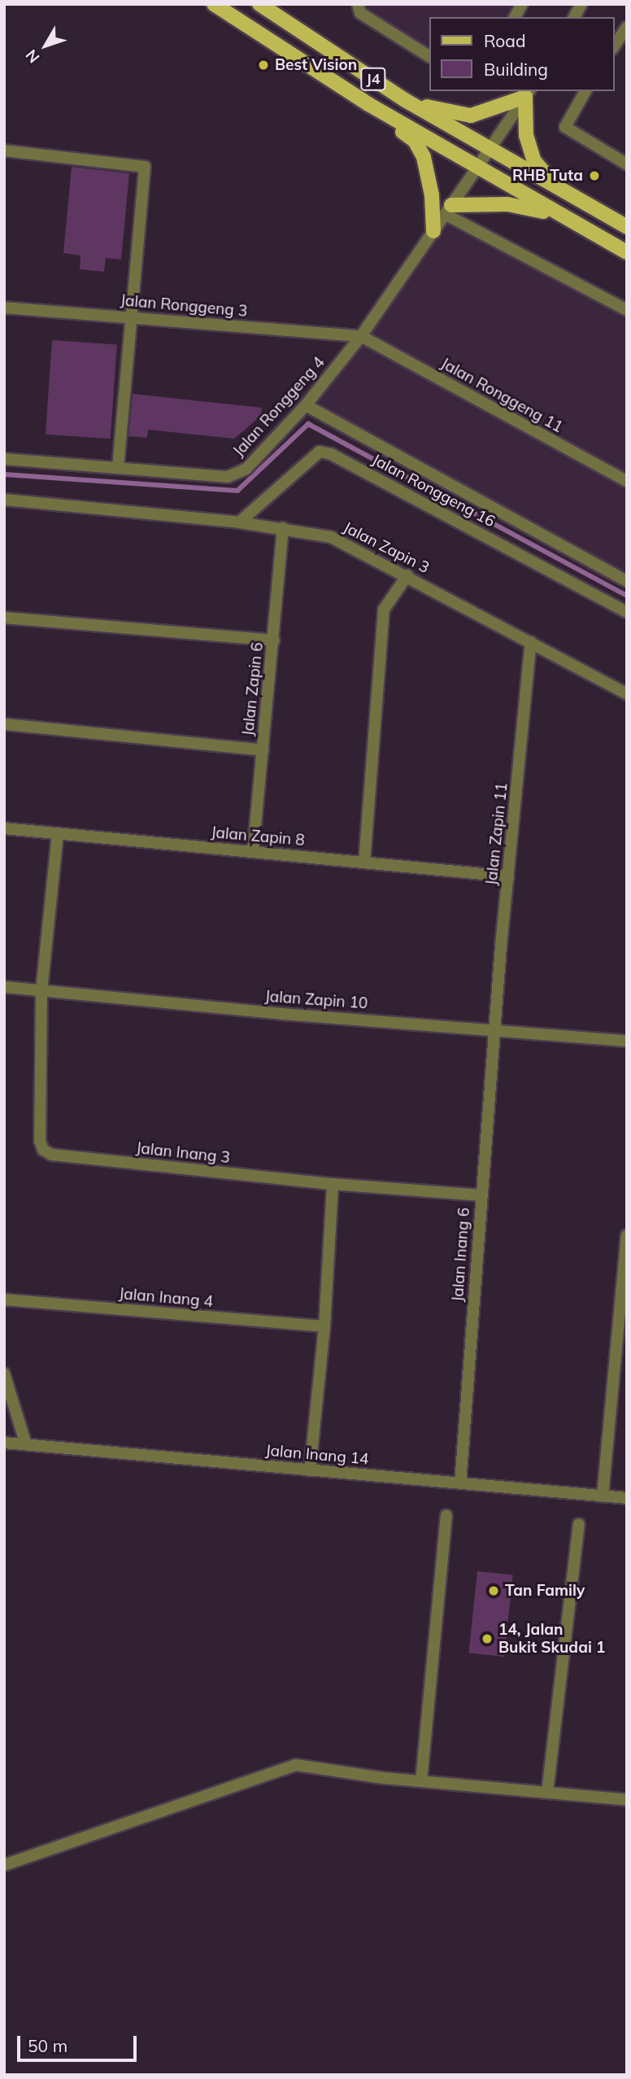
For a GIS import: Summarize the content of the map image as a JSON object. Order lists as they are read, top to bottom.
{
  "streets": {
    "main road": ["J4"],
    "street": [
      "Jalan Ronggeng 3",
      "Jalan Ronggeng 11",
      "Jalan Ronggeng 4",
      "Jalan Ronggeng 16",
      "Jalan Zapin 3",
      "Jalan Zapin 6",
      "Jalan Zapin 11",
      "Jalan Zapin 8",
      "Jalan Zapin 10",
      "Jalan Inang 3",
      "Jalan Inang 6",
      "Jalan Inang 4",
      "Jalan Inang 14"
    ]
  },
  "crossings": [
    ["J4", "Jalan Ronggeng 4"],
    ["Jalan Ronggeng 3", "Jalan Ronggeng 11"],
    ["Jalan Ronggeng 3", "Jalan Ronggeng 4"],
    ["Jalan Ronggeng 11", "Jalan Ronggeng 4"],
    ["Jalan Ronggeng 4", "Jalan Ronggeng 16"],
    ["Jalan Ronggeng 16", "Jalan Zapin 3"],
    ["Jalan Zapin 3", "Jalan Zapin 6"],
    ["Jalan Zapin 3", "Jalan Zapin 11"],
    ["Jalan Zapin 6", "Jalan Zapin 8"],
    ["Jalan Zapin 11", "Jalan Zapin 8"],
    ["Jalan Zapin 11", "Jalan Zapin 10"],
    ["Jalan Zapin 11", "Jalan Inang 6"],
    ["Jalan Zapin 10", "Jalan Inang 3"],
    ["Jalan Zapin 10", "Jalan Inang 6"],
    ["Jalan Inang 3", "Jalan Inang 6"],
    ["Jalan Inang 6", "Jalan Inang 14"]
  ],
  "places": [
    "Best Vision",
    "RHB Tuta",
    "Tan Family",
    "14, Jalan Bukit Skudai 1"
  ],
  "legend": ["Road", "Building"],
  "scale_bar": "50 m",
  "north": "bottom left"
}
